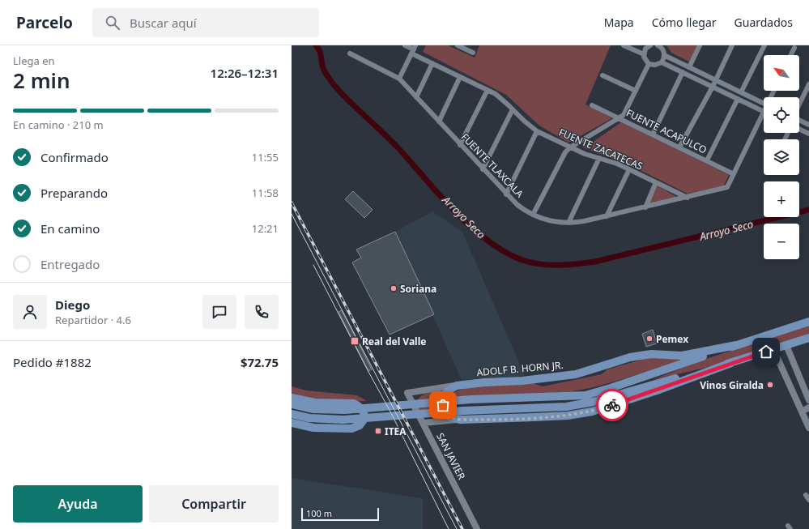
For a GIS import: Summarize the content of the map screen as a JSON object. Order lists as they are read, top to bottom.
{
  "streets": {
    "main road": ["ADOLF B. HORN JR."],
    "street": [
      "FUENTE ACAPULCO",
      "FUENTE ZACATECAS",
      "FUENTE TLAXCALA",
      "SAN JAVIER"
    ]
  },
  "crossings": [
    ["FUENTE ACAPULCO", "FUENTE TLAXCALA"],
    ["FUENTE ZACATECAS", "FUENTE TLAXCALA"],
    ["ADOLF B. HORN JR.", "SAN JAVIER"]
  ],
  "water": ["Arroyo Seco"],
  "places": {
    "other": ["Soriana", "Pemex", "Vinos Giralda"],
    "transit": ["Real del Valle", "ITEA"]
  },
  "scale_bar": "100 m",
  "north": "top left",
  "page": {
    "header": "Parcelo",
    "search": "Buscar aquí",
    "nav": ["Mapa", "Cómo llegar", "Guardados"],
    "heading": ["2 min", "Llega en", "12:26–12:31"],
    "panel": [
      "Diego",
      "Repartidor · 4.6",
      "Pedido #1882",
      "$72.75"
    ],
    "map_buttons": ["+", "−"],
    "bar": "En camino · 210 m",
    "list": [
      ["Confirmado", "11:55"],
      ["Preparando", "11:58"],
      ["En camino", "12:21"],
      "Entregado"
    ],
    "buttons": ["Ayuda", "Compartir"],
    "scale": "100 m"
  }
}
